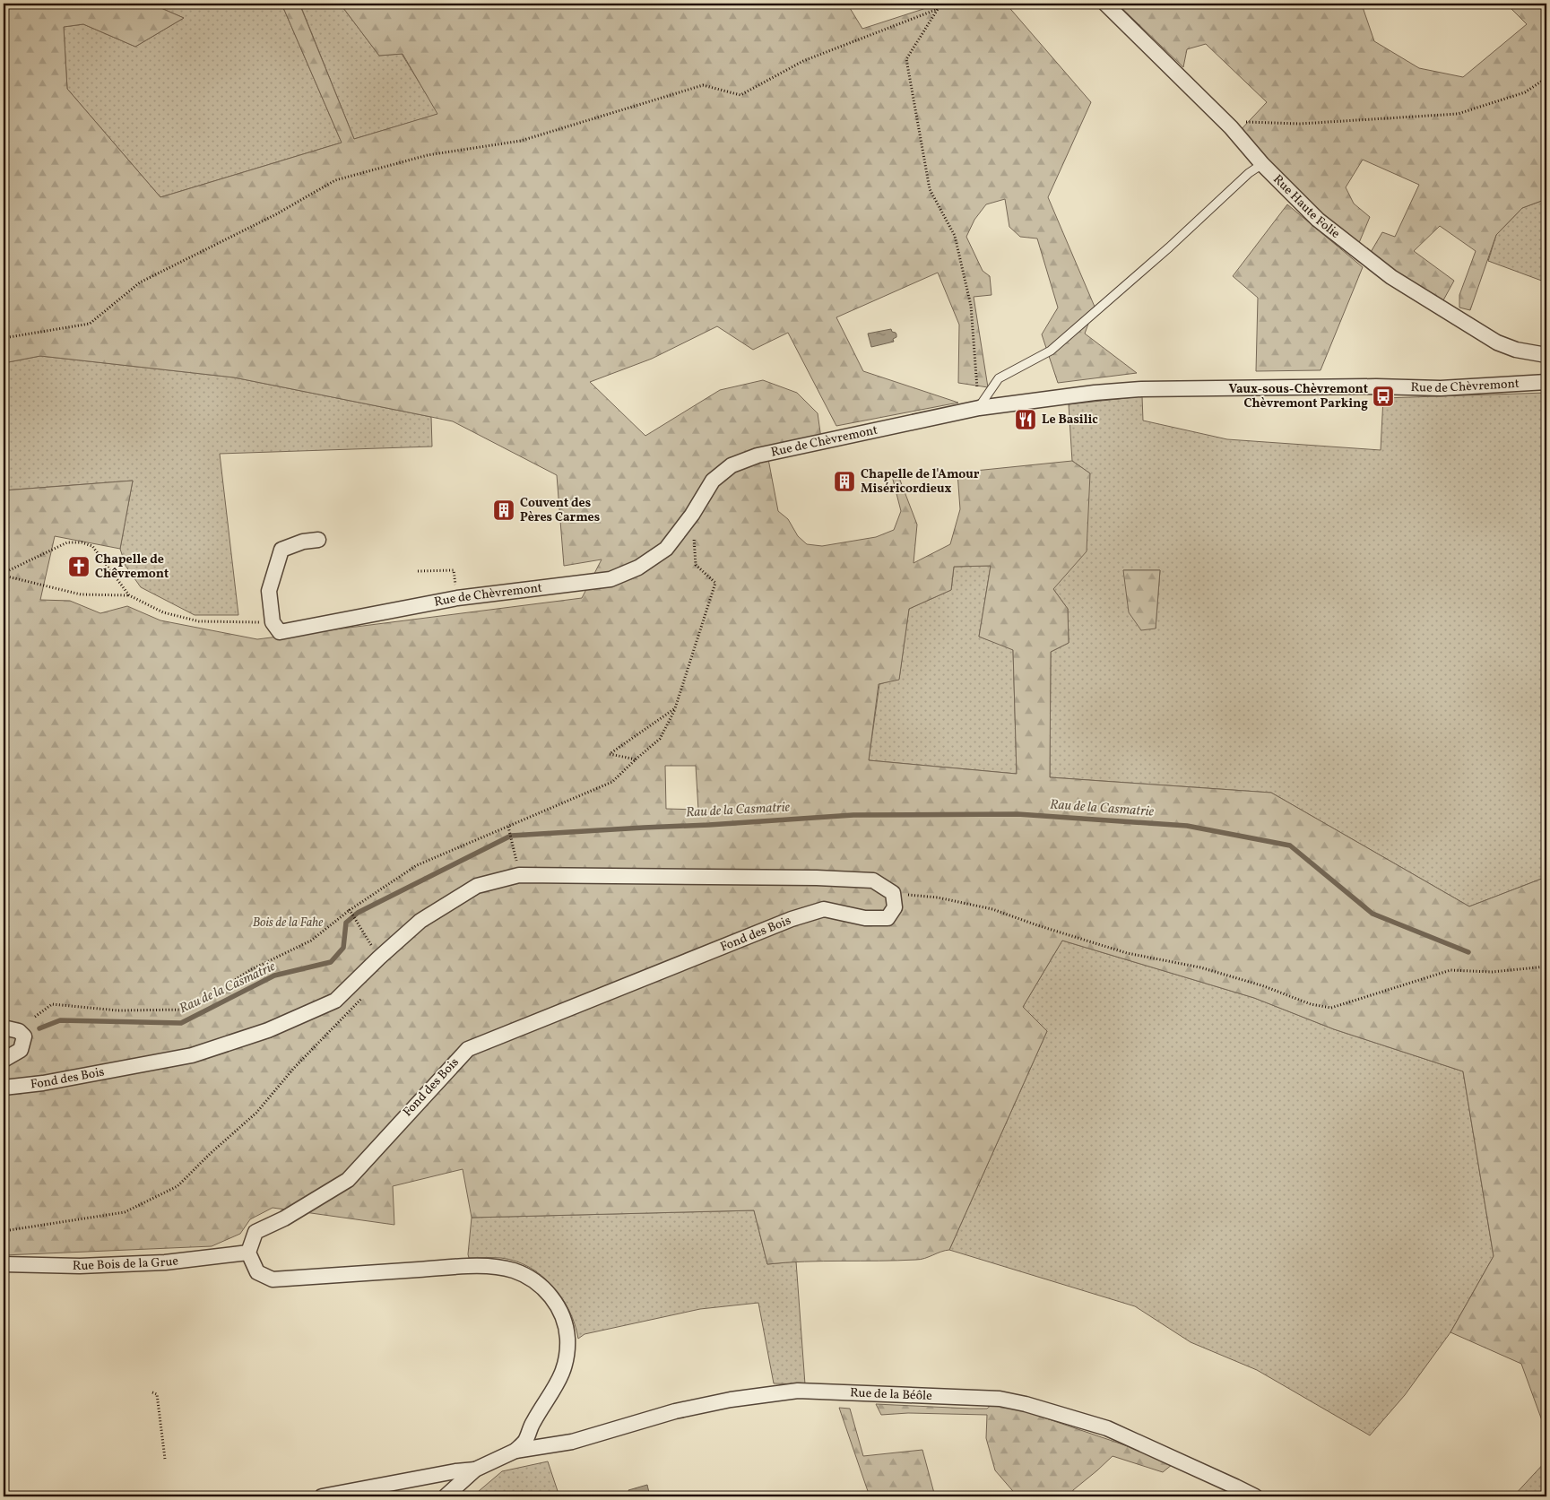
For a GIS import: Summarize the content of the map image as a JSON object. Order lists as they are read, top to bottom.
{
  "streets": {
    "street": [
      "Rue Haute Folie",
      "Rue de Chèvremont",
      "Fond des Bois",
      "Rue Bois de la Grue",
      "Rue de la Béôle"
    ]
  },
  "crossings": [
    ["Fond des Bois", "Rue Bois de la Grue"]
  ],
  "water": ["Rau de la Casmatrie"],
  "parks": ["Bois de la Fahe"],
  "places": {
    "bus stop": ["Vaux-sous-Chèvremont Chèvremont Parking"],
    "restaurant": ["Le Basilic"],
    "building": ["Chapelle de l'Amour Miséricordieux", "Couvent des Pères Carmes"],
    "church": ["Chapelle de Chêvremont"]
  }
}
